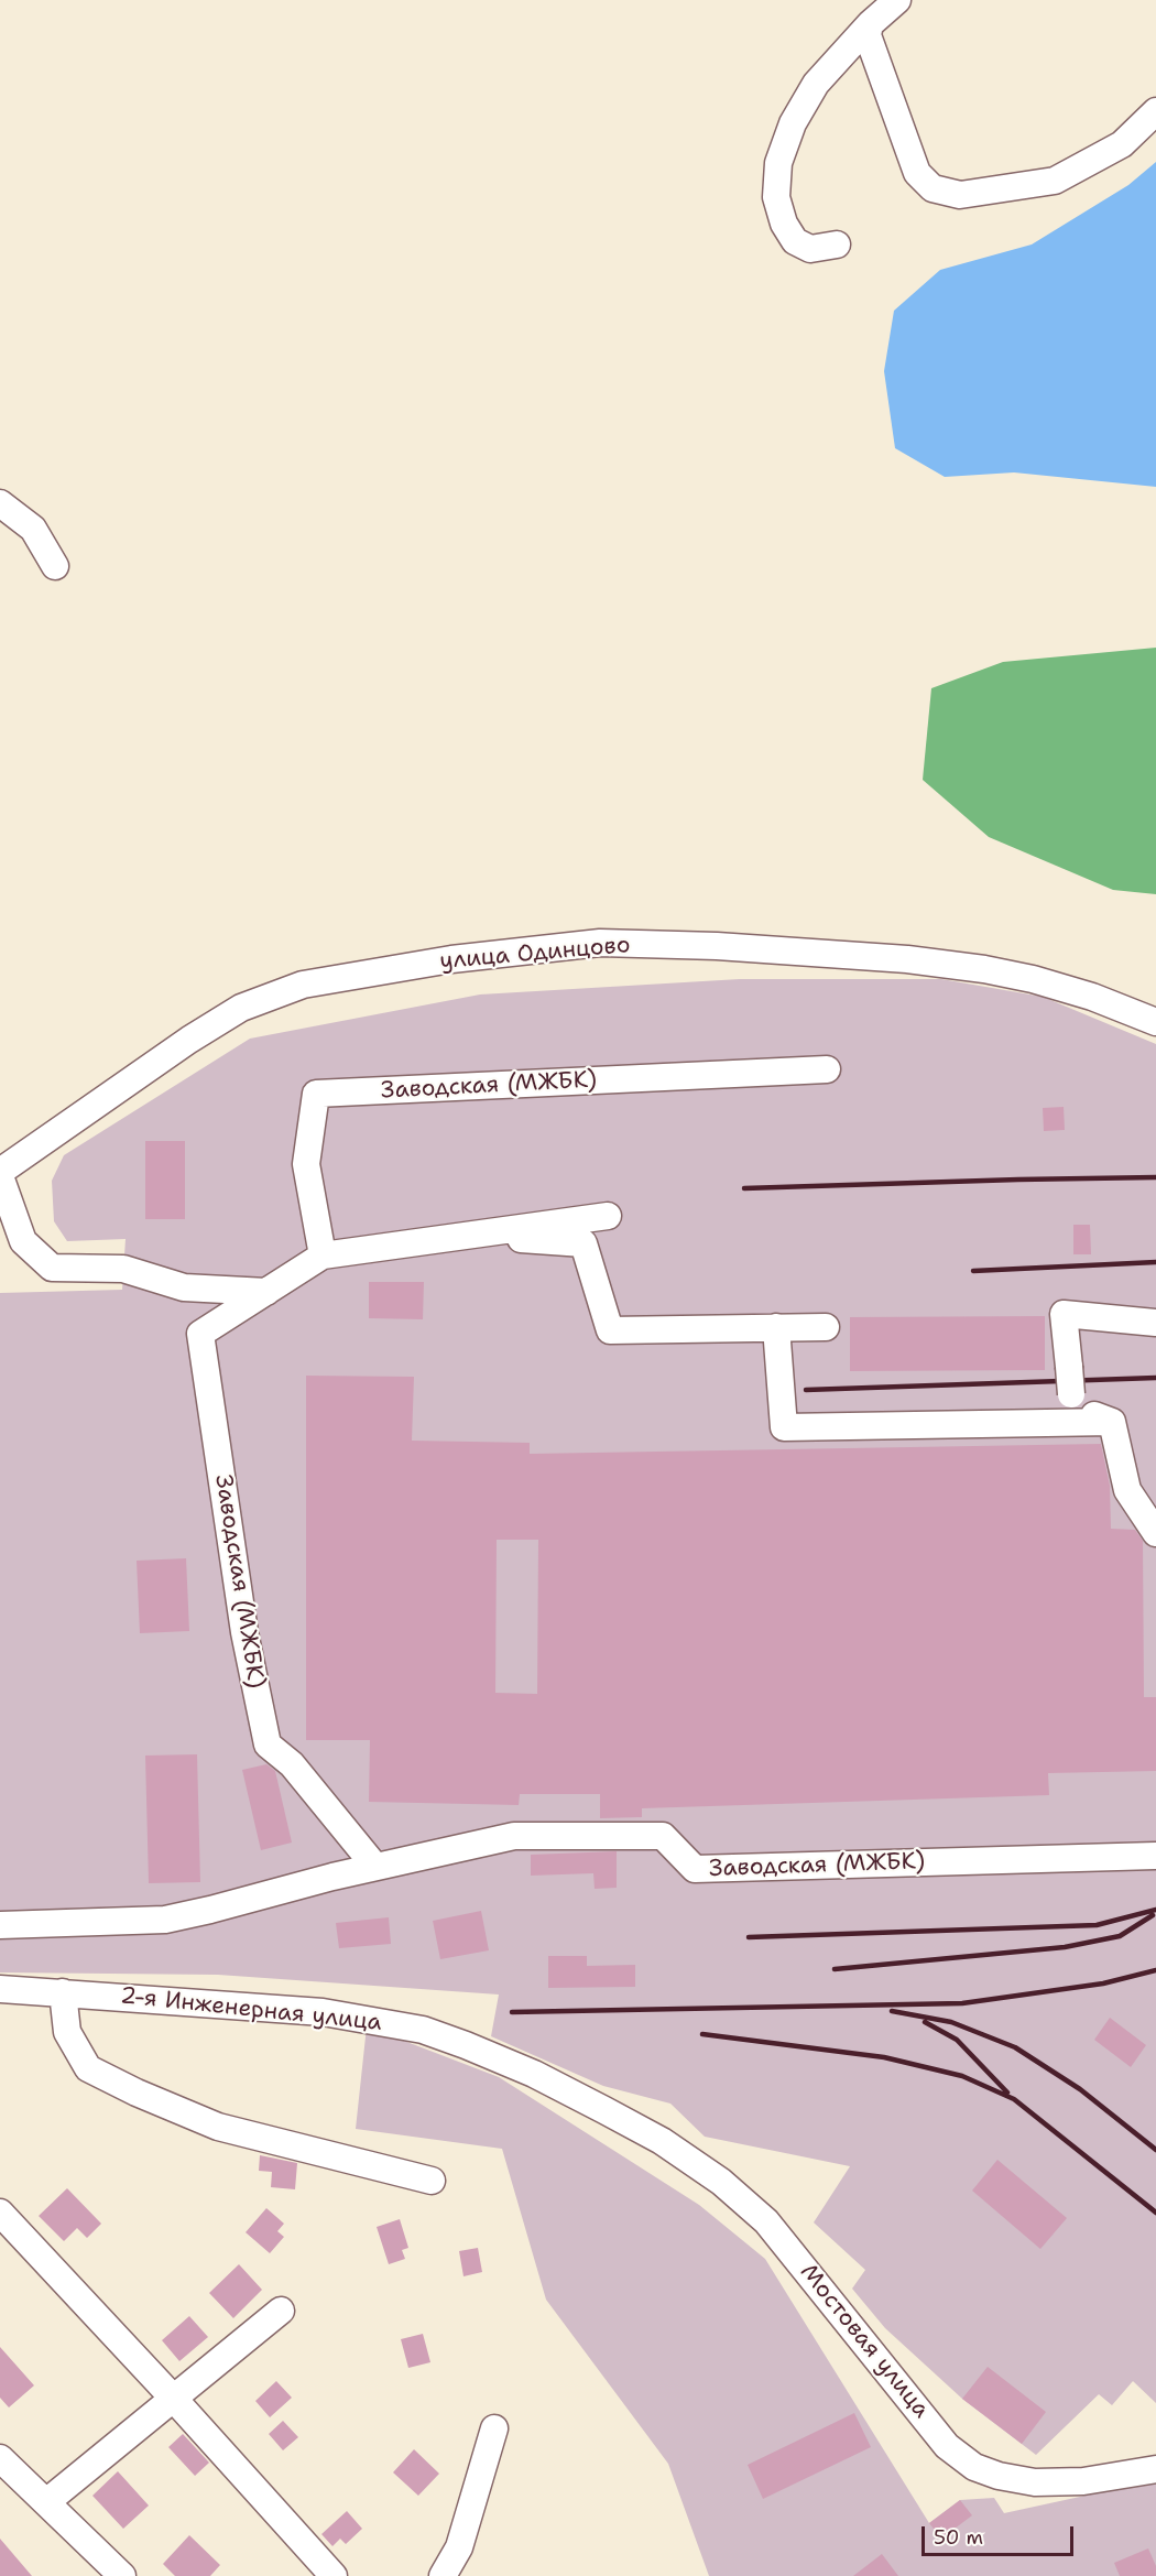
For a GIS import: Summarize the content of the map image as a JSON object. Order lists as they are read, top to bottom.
{
  "streets": {
    "street": [
      "улица Одинцово",
      "Заводская (МЖБК)",
      "2-я Инженерная улица",
      "Мостовая улица"
    ]
  },
  "crossings": [
    ["2-я Инженерная улица", "Мостовая улица"]
  ],
  "scale_bar": "50 m"
}
